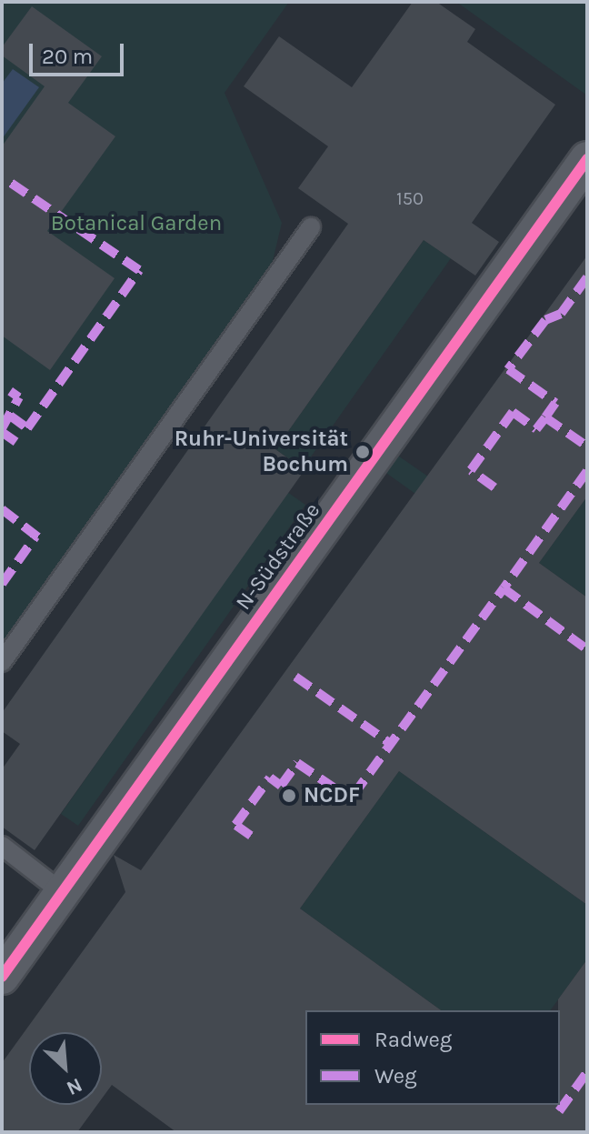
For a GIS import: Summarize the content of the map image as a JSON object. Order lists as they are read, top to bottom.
{
  "streets": {
    "street": ["N-Südstraße"]
  },
  "parks": ["Botanical Garden"],
  "places": ["Ruhr-Universität Bochum", "NCDF"],
  "house_numbers": ["150"],
  "legend": ["Radweg", "Weg"],
  "scale_bar": "20 m",
  "north": "bottom right"
}
